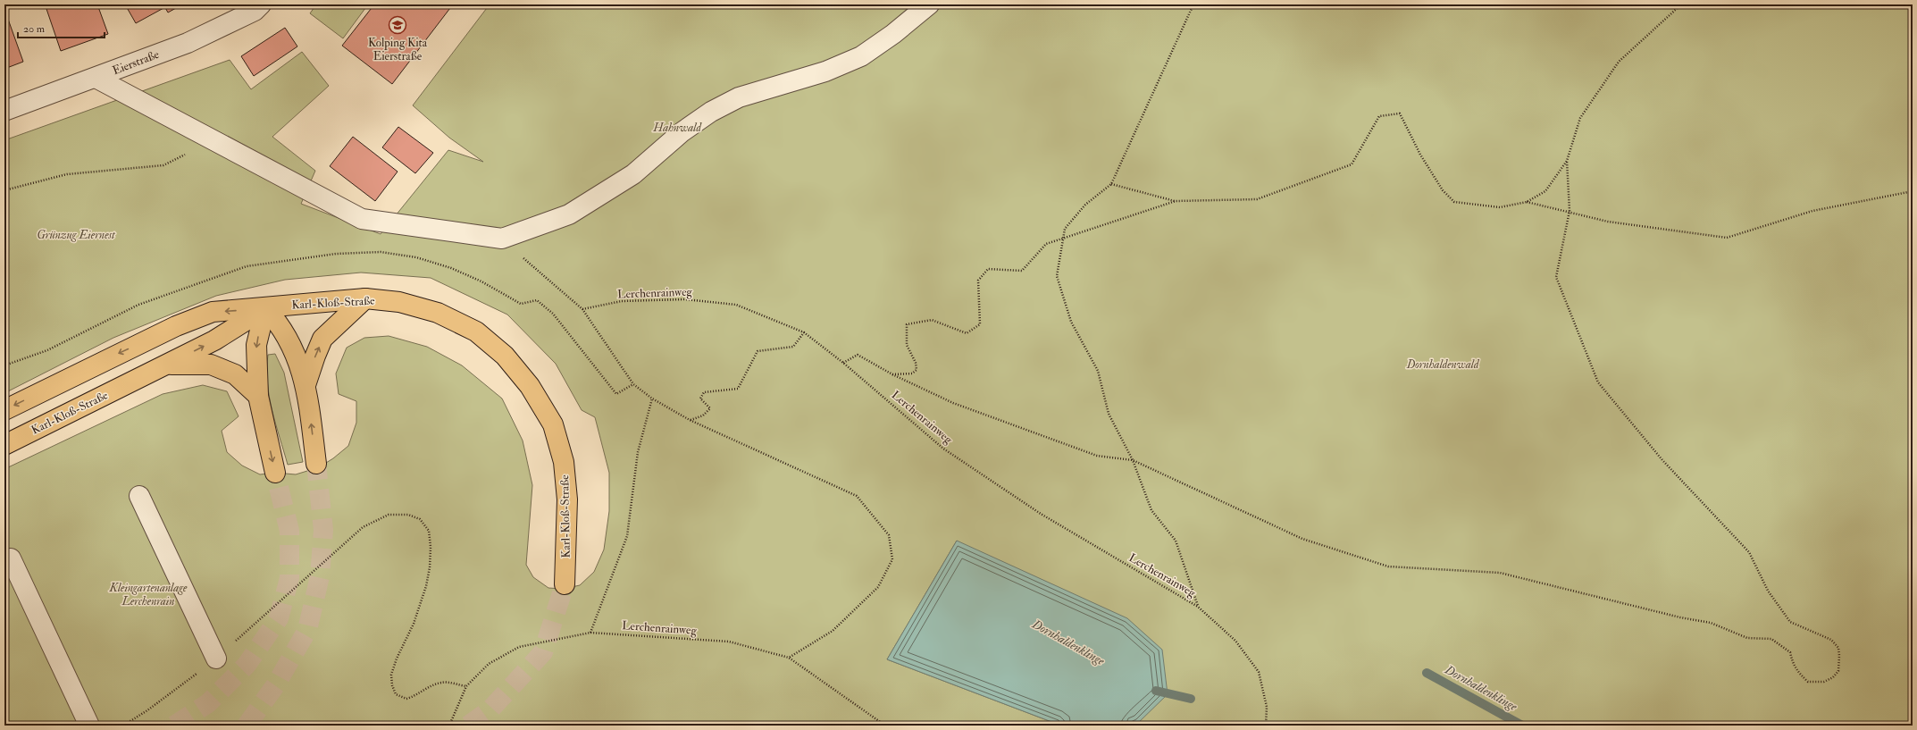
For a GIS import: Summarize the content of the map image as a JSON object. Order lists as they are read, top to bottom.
{
  "streets": {
    "main road": ["Karl-Kloß-Straße"],
    "street": ["Eierstraße"],
    "path": ["Lerchenrainweg"]
  },
  "water": ["Dornhaldenklinge"],
  "parks": [
    "Hahnwald",
    "Grünzug Eiernest",
    "Dornhaldenwald",
    "Kleingartenanlage Lerchenrain"
  ],
  "places": {
    "school or university": ["Kolping Kita Eierstraße"]
  },
  "scale_bar": "20 m"
}
